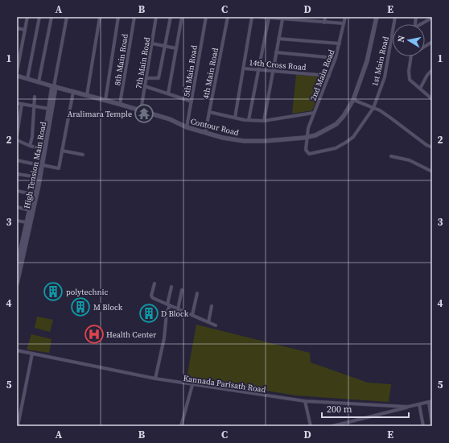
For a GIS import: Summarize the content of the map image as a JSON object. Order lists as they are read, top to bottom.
{
  "streets": {
    "main road": ["Contour Road", "High Tension Main Road"],
    "street": [
      "8th Main Road",
      "1st Main Road",
      "7th Main Road",
      "14th Cross Road",
      "5th Main Road",
      "4th Main Road",
      "2nd Main Road",
      "Kannada Parisath Road"
    ]
  },
  "crossings": [
    ["8th Main Road", "Contour Road"],
    ["1st Main Road", "2nd Main Road"],
    ["1st Main Road", "Contour Road"],
    ["7th Main Road", "Contour Road"],
    ["14th Cross Road", "2nd Main Road"],
    ["5th Main Road", "Contour Road"],
    ["4th Main Road", "Contour Road"],
    ["2nd Main Road", "Contour Road"],
    ["Contour Road", "High Tension Main Road"]
  ],
  "places": {
    "temple": ["Aralimara Temple"],
    "building": ["polytechnic", "M Block", "D Block"],
    "hospital": ["Health Center"]
  },
  "scale_bar": "200 m",
  "north": "left",
  "grid": {
    "columns": [
      "A",
      "B",
      "C",
      "D",
      "E"
    ],
    "rows": [
      "1",
      "2",
      "3",
      "4",
      "5"
    ]
  }
}
